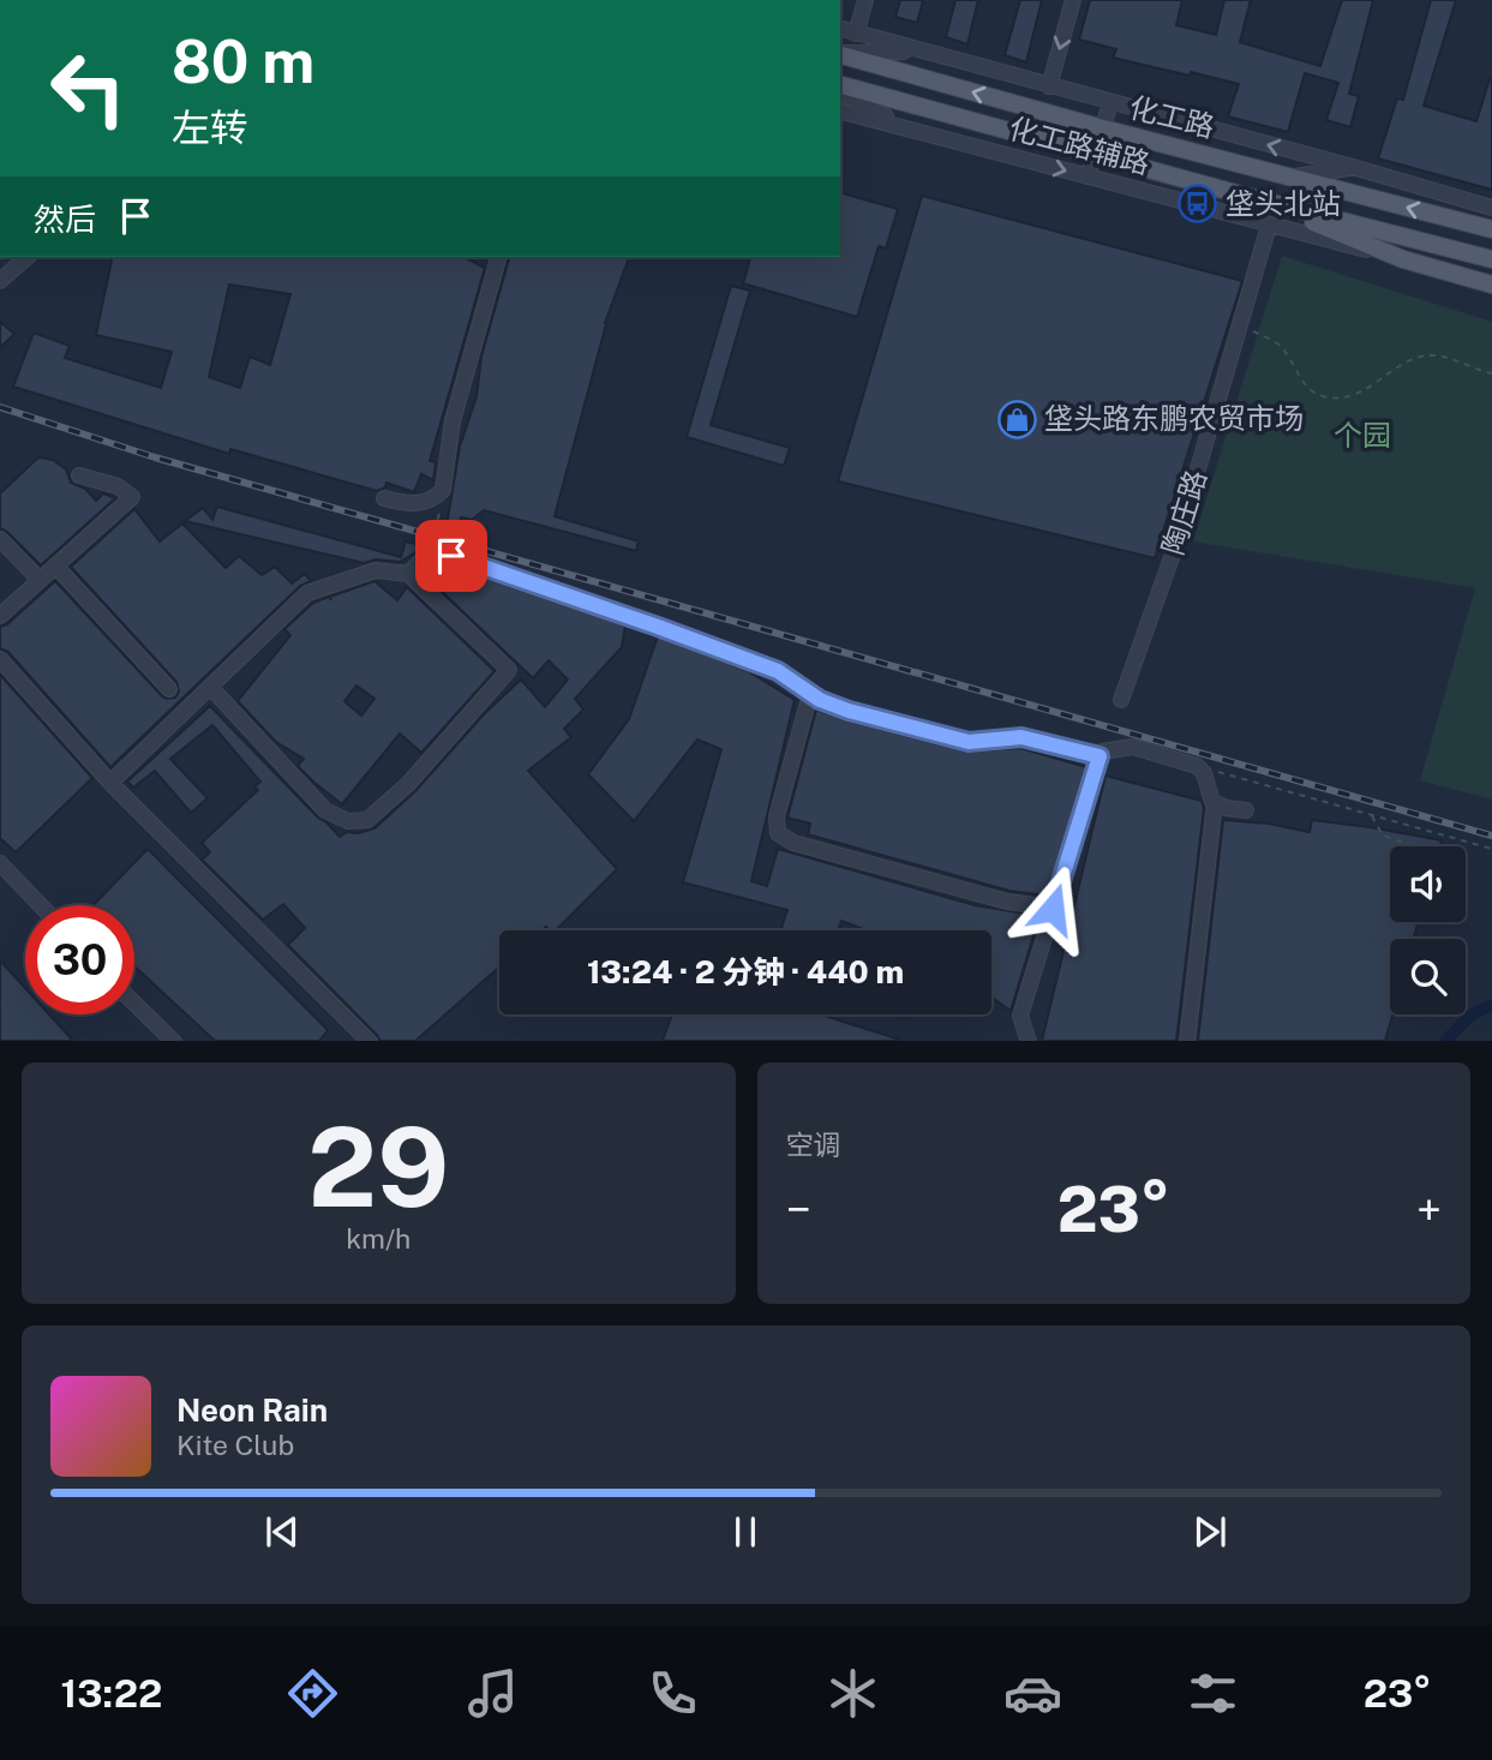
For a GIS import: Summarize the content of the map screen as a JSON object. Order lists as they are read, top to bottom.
{
  "streets": {
    "main road": ["化工路", "化工路辅路"],
    "street": ["陶庄路"]
  },
  "crossings": [
    ["化工路", "化工路辅路"],
    ["化工路辅路", "陶庄路"]
  ],
  "parks": ["个园"],
  "places": {
    "bus stop": ["垡头北站"],
    "shop": ["垡头路东鹏农贸市场"]
  },
  "page": {
    "turn": ["80 m", "左转"],
    "then": "然后",
    "limit": "30",
    "trip": "13:24 · 2 分钟 · 440 m",
    "tile": [
      ["29", "km/h"],
      "空调"
    ],
    "heat": ["−", "23°", "+"],
    "song": ["Neon Rain", "Kite Club"],
    "tabs": ["13:22", "23°"]
  }
}
